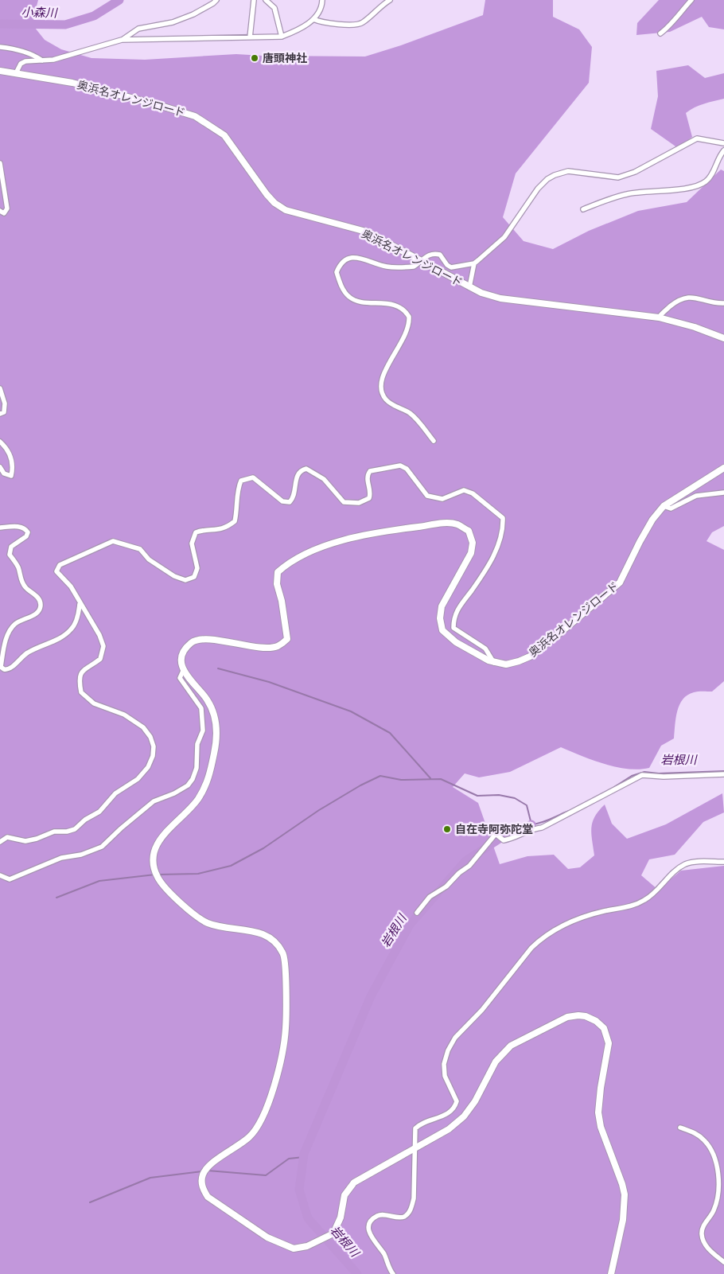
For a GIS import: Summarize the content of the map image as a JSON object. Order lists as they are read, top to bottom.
{
  "streets": {
    "street": ["奥浜名オレンジロード"]
  },
  "water": ["小森川", "岩根川"],
  "places": ["唐頭神社", "自在寺阿弥陀堂"]
}
